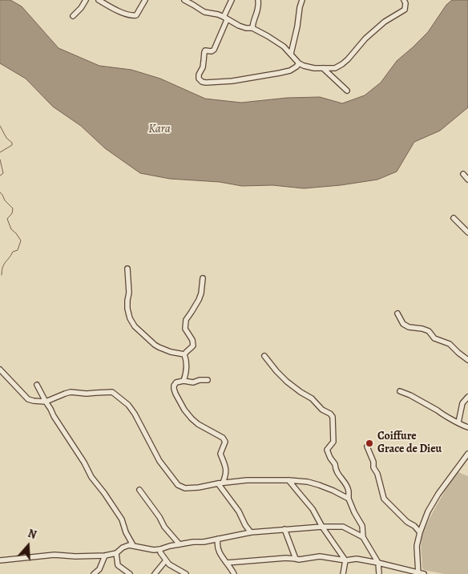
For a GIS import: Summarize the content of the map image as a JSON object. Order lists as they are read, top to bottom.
{
  "water": ["Kara"],
  "places": ["Coiffure Grace de Dieu"],
  "north": "top"
}
